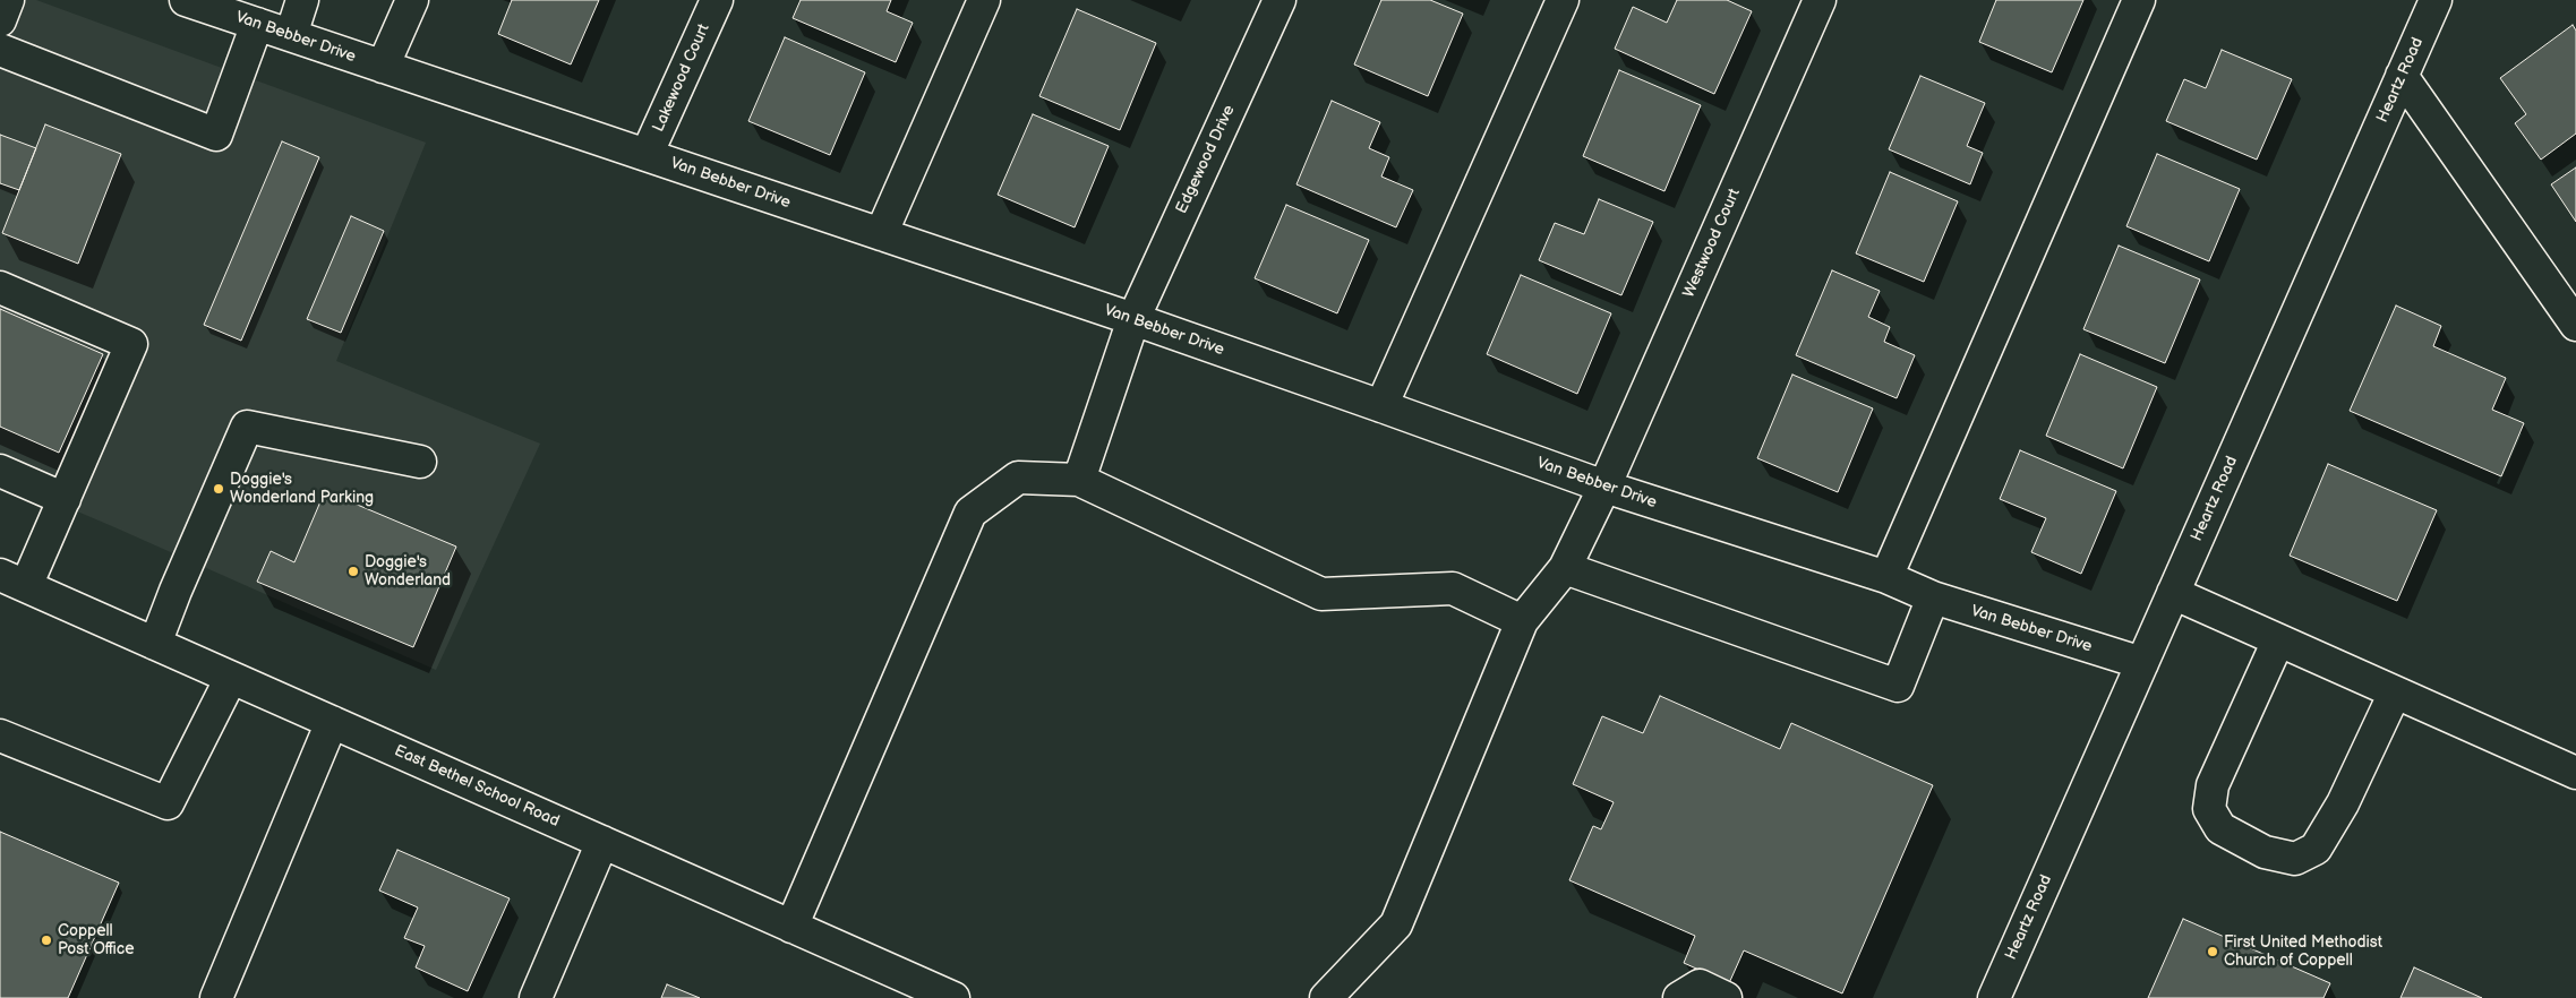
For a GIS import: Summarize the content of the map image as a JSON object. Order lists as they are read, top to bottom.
{
  "streets": {
    "street": [
      "Van Bebber Drive",
      "Lakewood Court",
      "Heartz Road",
      "Edgewood Drive",
      "Westwood Court",
      "East Bethel School Road"
    ]
  },
  "crossings": [
    ["Van Bebber Drive", "Lakewood Court"],
    ["Van Bebber Drive", "Heartz Road"],
    ["Van Bebber Drive", "Edgewood Drive"],
    ["Van Bebber Drive", "Westwood Court"]
  ],
  "places": [
    "Doggie's Wonderland Parking",
    "Doggie's Wonderland",
    "Coppell Post Office",
    "First United Methodist Church of Coppell"
  ]
}
